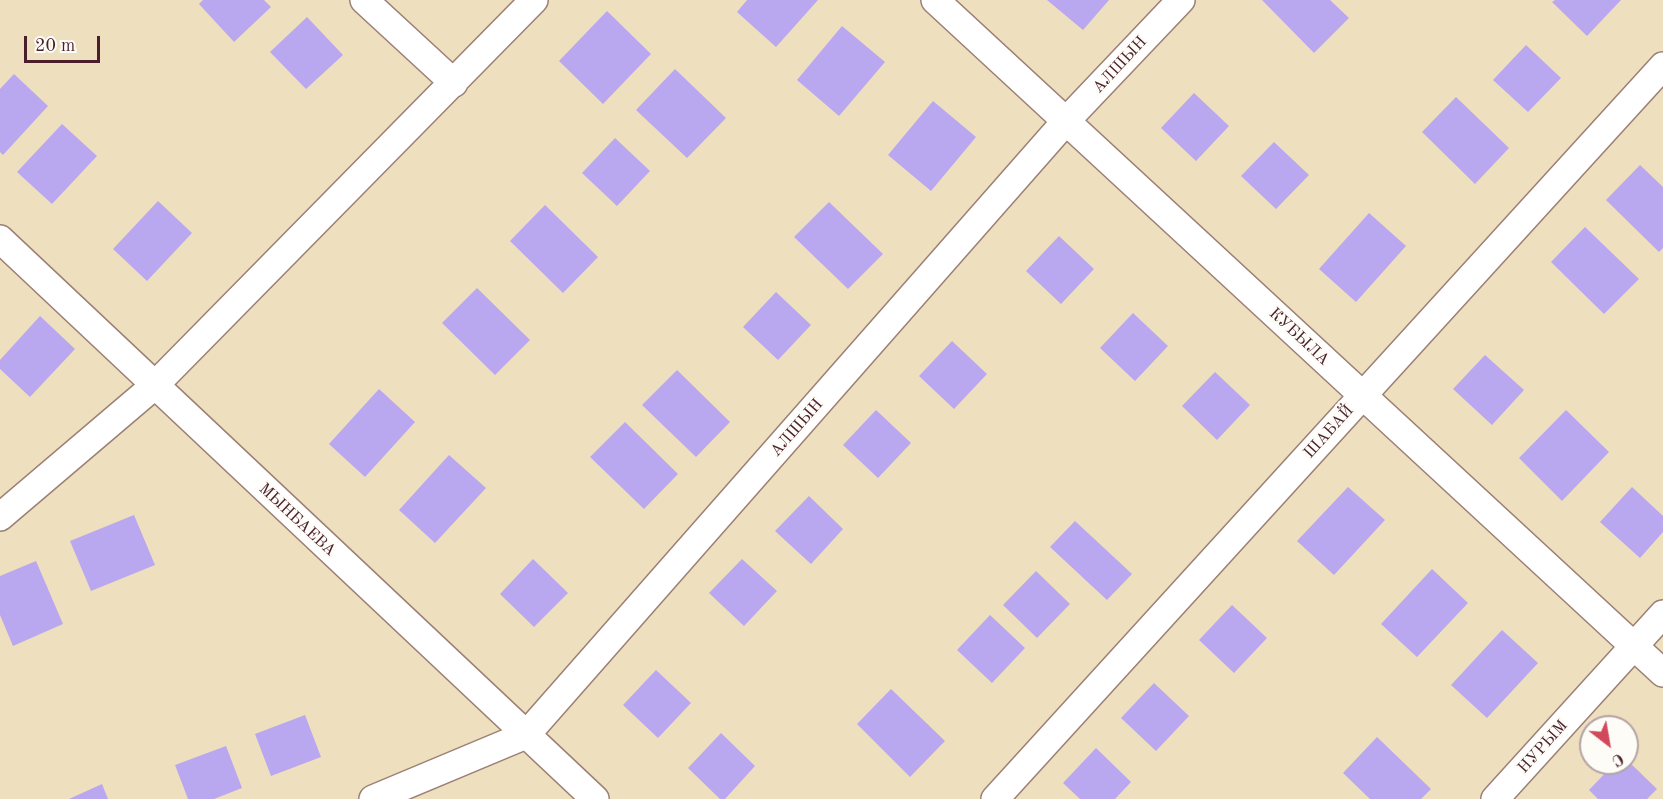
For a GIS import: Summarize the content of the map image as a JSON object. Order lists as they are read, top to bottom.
{
  "streets": {
    "street": [
      "АЛШЫН",
      "КУБЫЛА",
      "ШАБАЙ",
      "МЫНБАЕВА",
      "НУРЫМ"
    ]
  },
  "crossings": [
    ["АЛШЫН", "КУБЫЛА"],
    ["АЛШЫН", "МЫНБАЕВА"],
    ["КУБЫЛА", "ШАБАЙ"],
    ["КУБЫЛА", "НУРЫМ"]
  ],
  "scale_bar": "20 m",
  "north": "bottom right"
}
